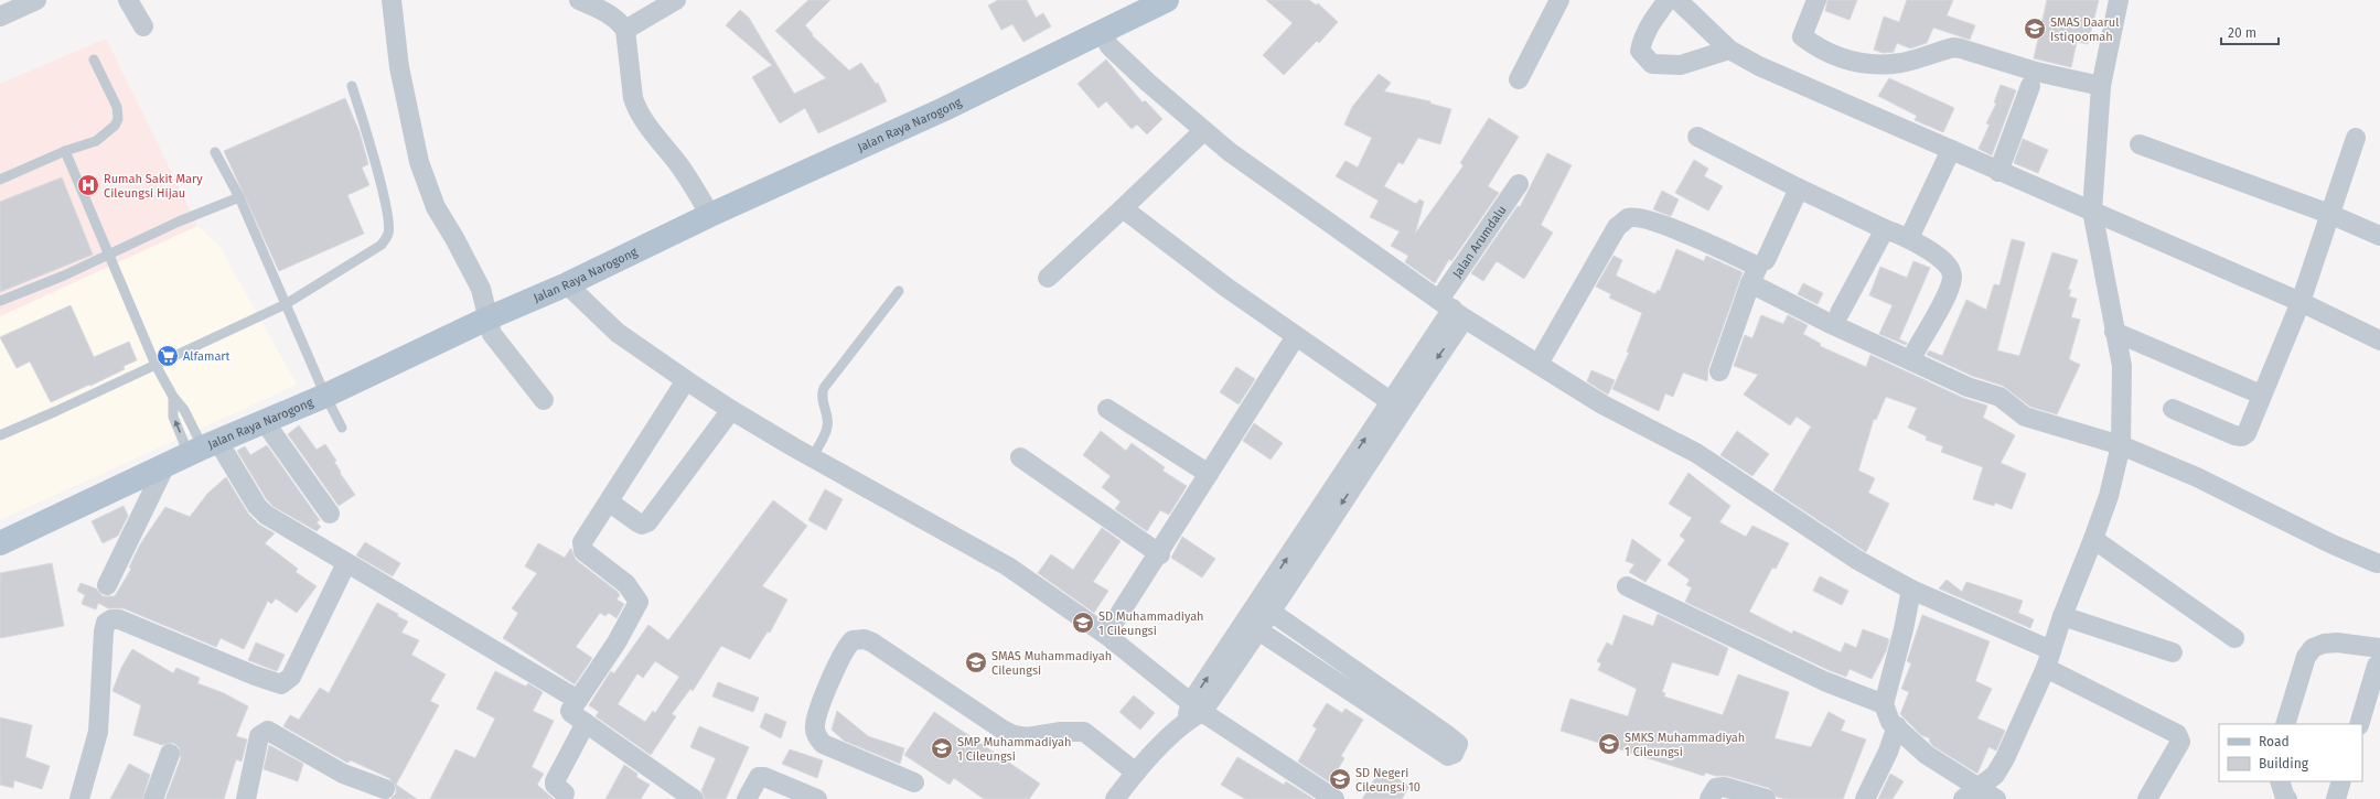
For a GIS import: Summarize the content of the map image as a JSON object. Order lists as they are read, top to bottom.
{
  "streets": {
    "main road": ["Jalan Raya Narogong"],
    "street": ["Jalan Arumdalu"]
  },
  "places": {
    "school or university": [
      "SMAS Daarul Istiqoomah",
      "SD Muhammadiyah 1 Cileungsi",
      "SMAS Muhammadiyah Cileungsi",
      "SMKS Muhammadiyah 1 Cileungsi",
      "SMP Muhammadiyah 1 Cileungsi",
      "SD Negeri Cileungsi 10"
    ],
    "hospital": ["Rumah Sakit Mary Cileungsi Hijau"],
    "supermarket": ["Alfamart"]
  },
  "legend": ["Road", "Building"],
  "scale_bar": "20 m"
}
